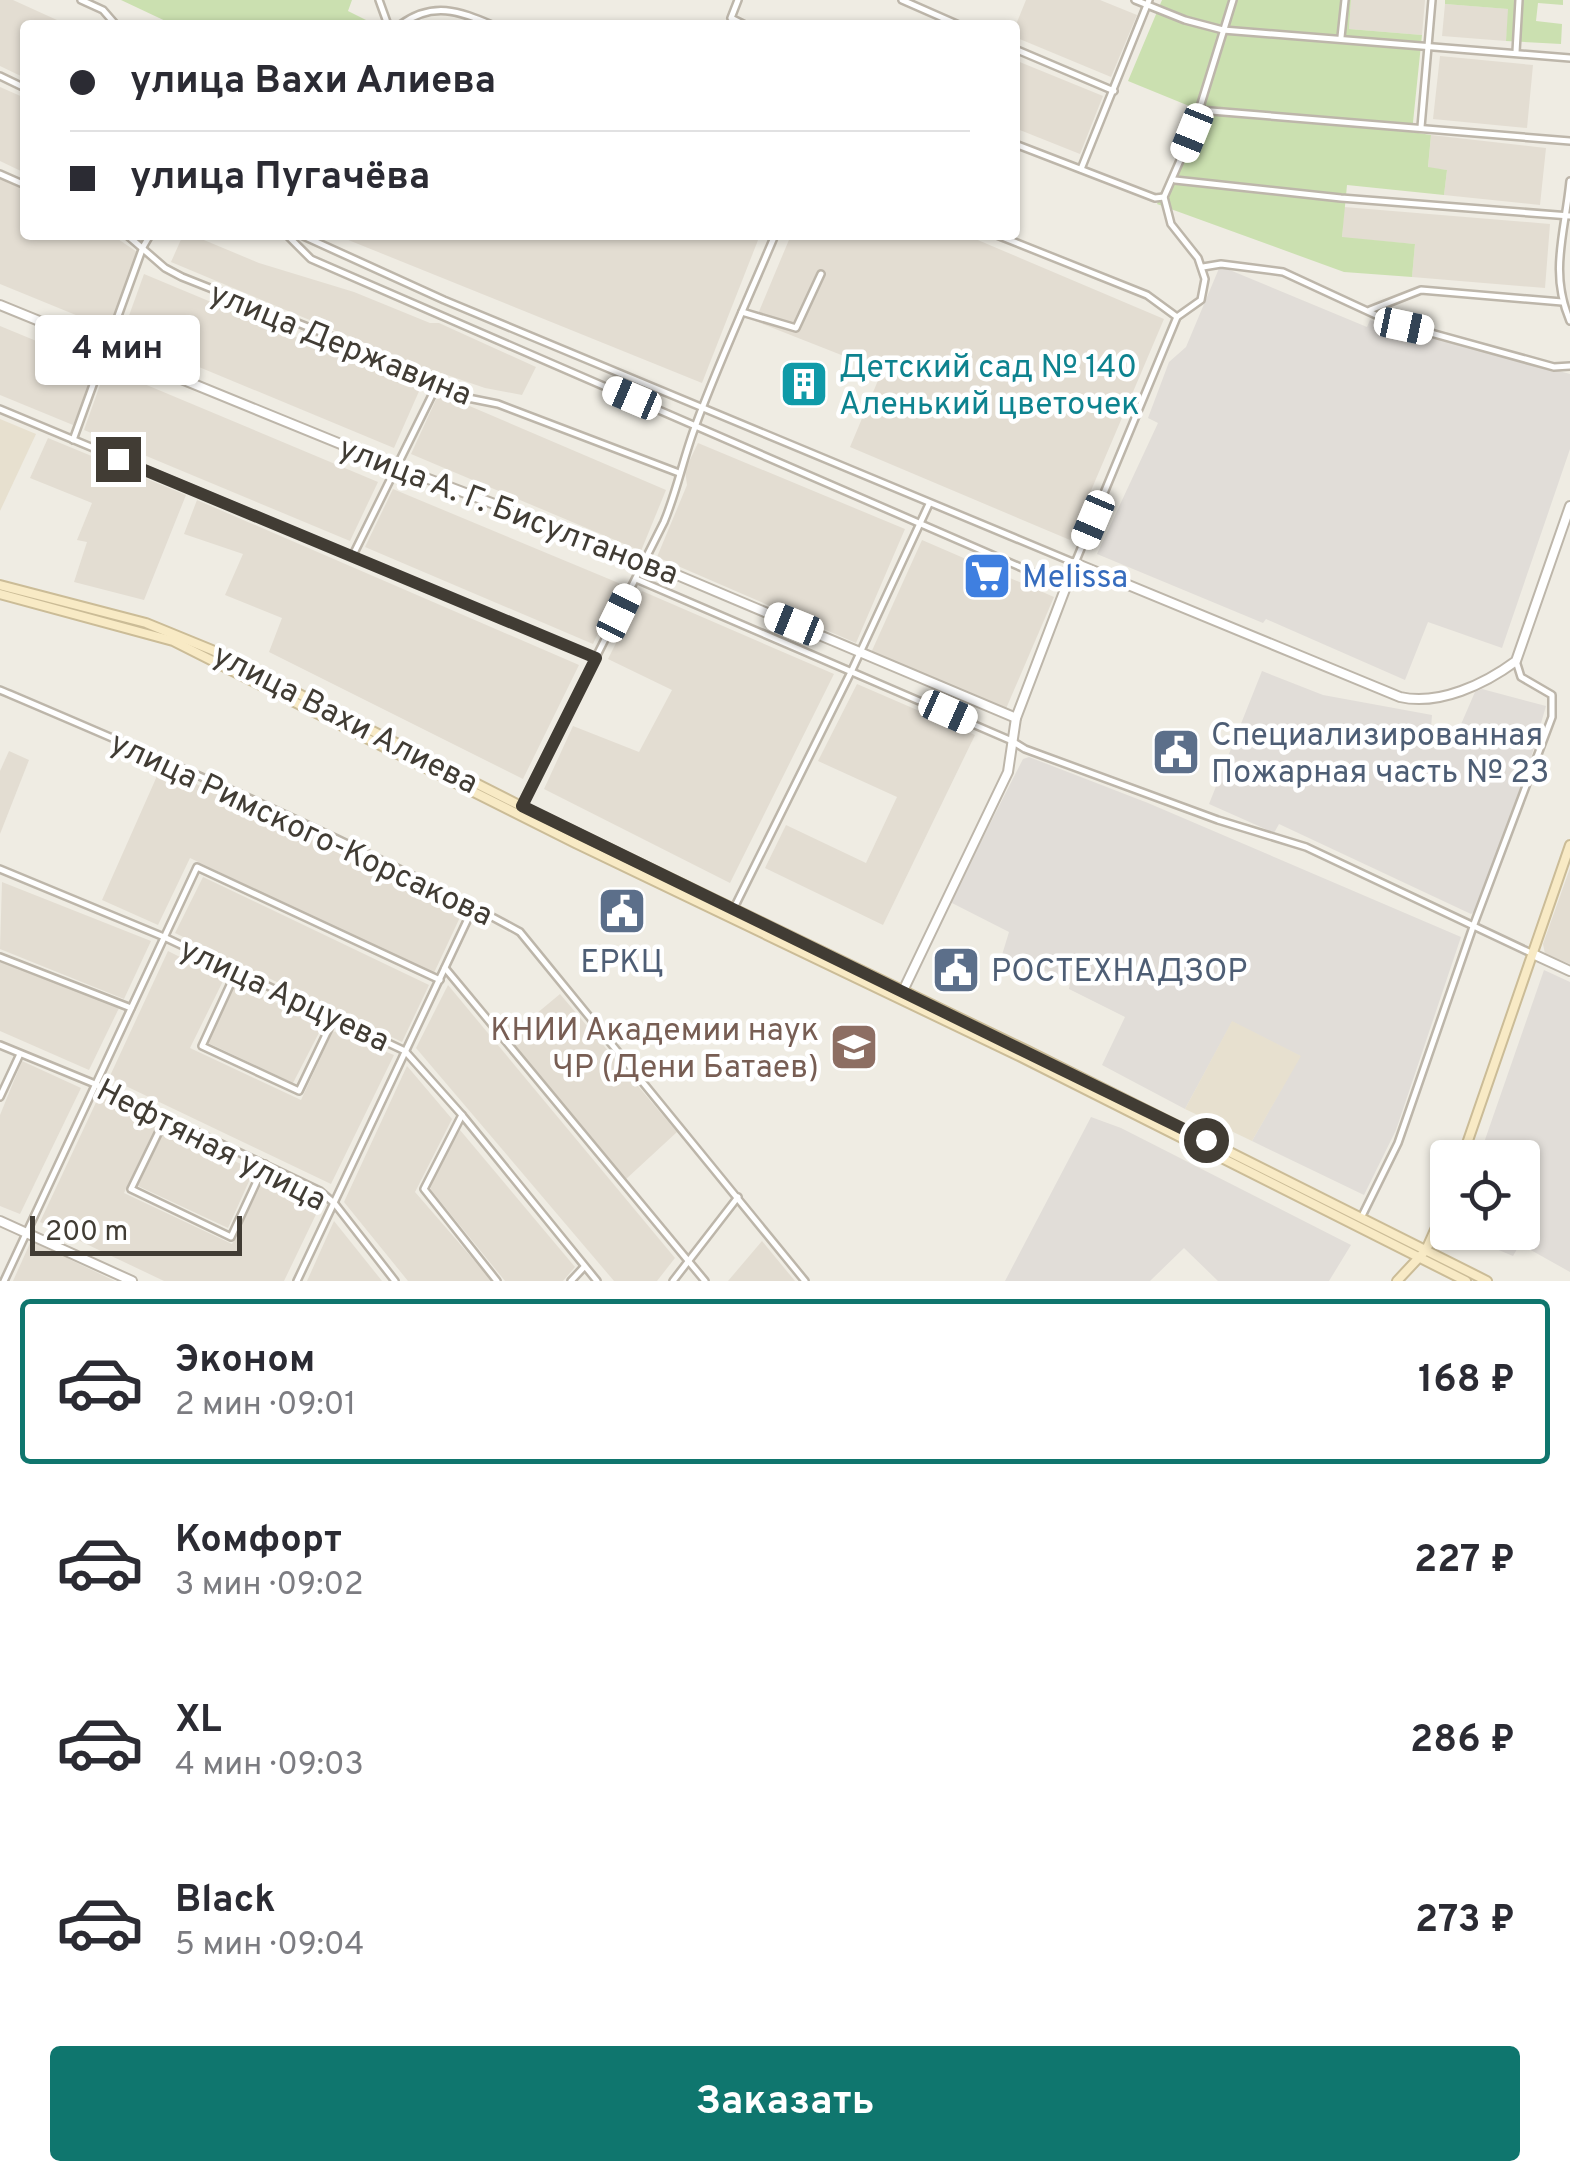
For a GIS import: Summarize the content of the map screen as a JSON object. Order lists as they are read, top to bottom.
{
  "streets": {
    "main road": ["улица Вахи Алиева"],
    "street": [
      "улица Державина",
      "улица А. Г. Бисултанова",
      "улица Римского-Корсакова",
      "улица Арцуева",
      "Нефтяная улица"
    ]
  },
  "places": {
    "building": ["Детский сад № 140 Аленький цветочек"],
    "supermarket": ["Melissa"],
    "public building": ["Специализированная Пожарная часть № 23", "ЕРКЦ", "РОСТЕХНАДЗОР"],
    "school or university": ["КНИИ Академии наук ЧР (Дени Батаев)"]
  },
  "scale_bar": "200 m",
  "page": {
    "banner": ["улица Вахи Алиева", "улица Пугачёва"],
    "bubble": "4 мин",
    "scale": "200 m",
    "list": [
      {
        "name": "Эконом",
        "note": "2 мин · 09:01",
        "value": "168 ₽"
      },
      {
        "name": "Комфорт",
        "note": "3 мин · 09:02",
        "value": "227 ₽"
      },
      {
        "name": "XL",
        "note": "4 мин · 09:03",
        "value": "286 ₽"
      },
      {
        "name": "Black",
        "note": "5 мин · 09:04",
        "value": "273 ₽"
      }
    ],
    "buttons": "Заказать"
  }
}
